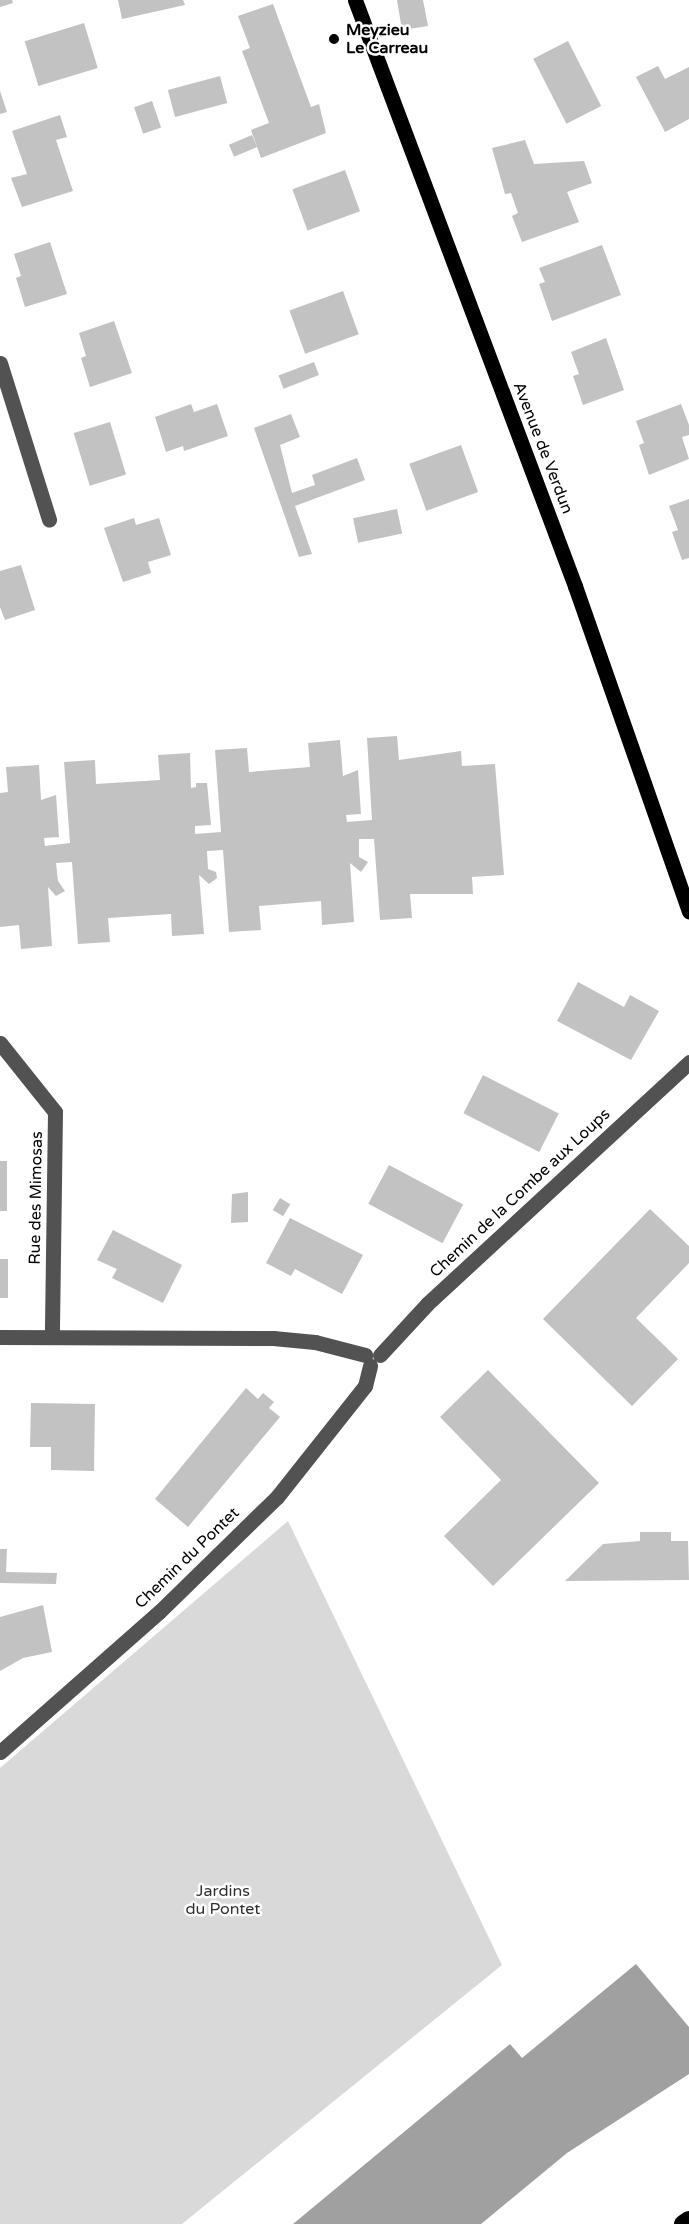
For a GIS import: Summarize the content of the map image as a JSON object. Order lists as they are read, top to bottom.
{
  "streets": {
    "main road": ["Avenue de Verdun"],
    "street": ["Chemin de la Combe aux Loups", "Rue des Mimosas", "Chemin du Pontet"]
  },
  "crossings": [
    ["Chemin de la Combe aux Loups", "Chemin du Pontet"]
  ],
  "parks": ["Jardins du Pontet"],
  "places": ["Meyzieu Le Carreau"]
}
